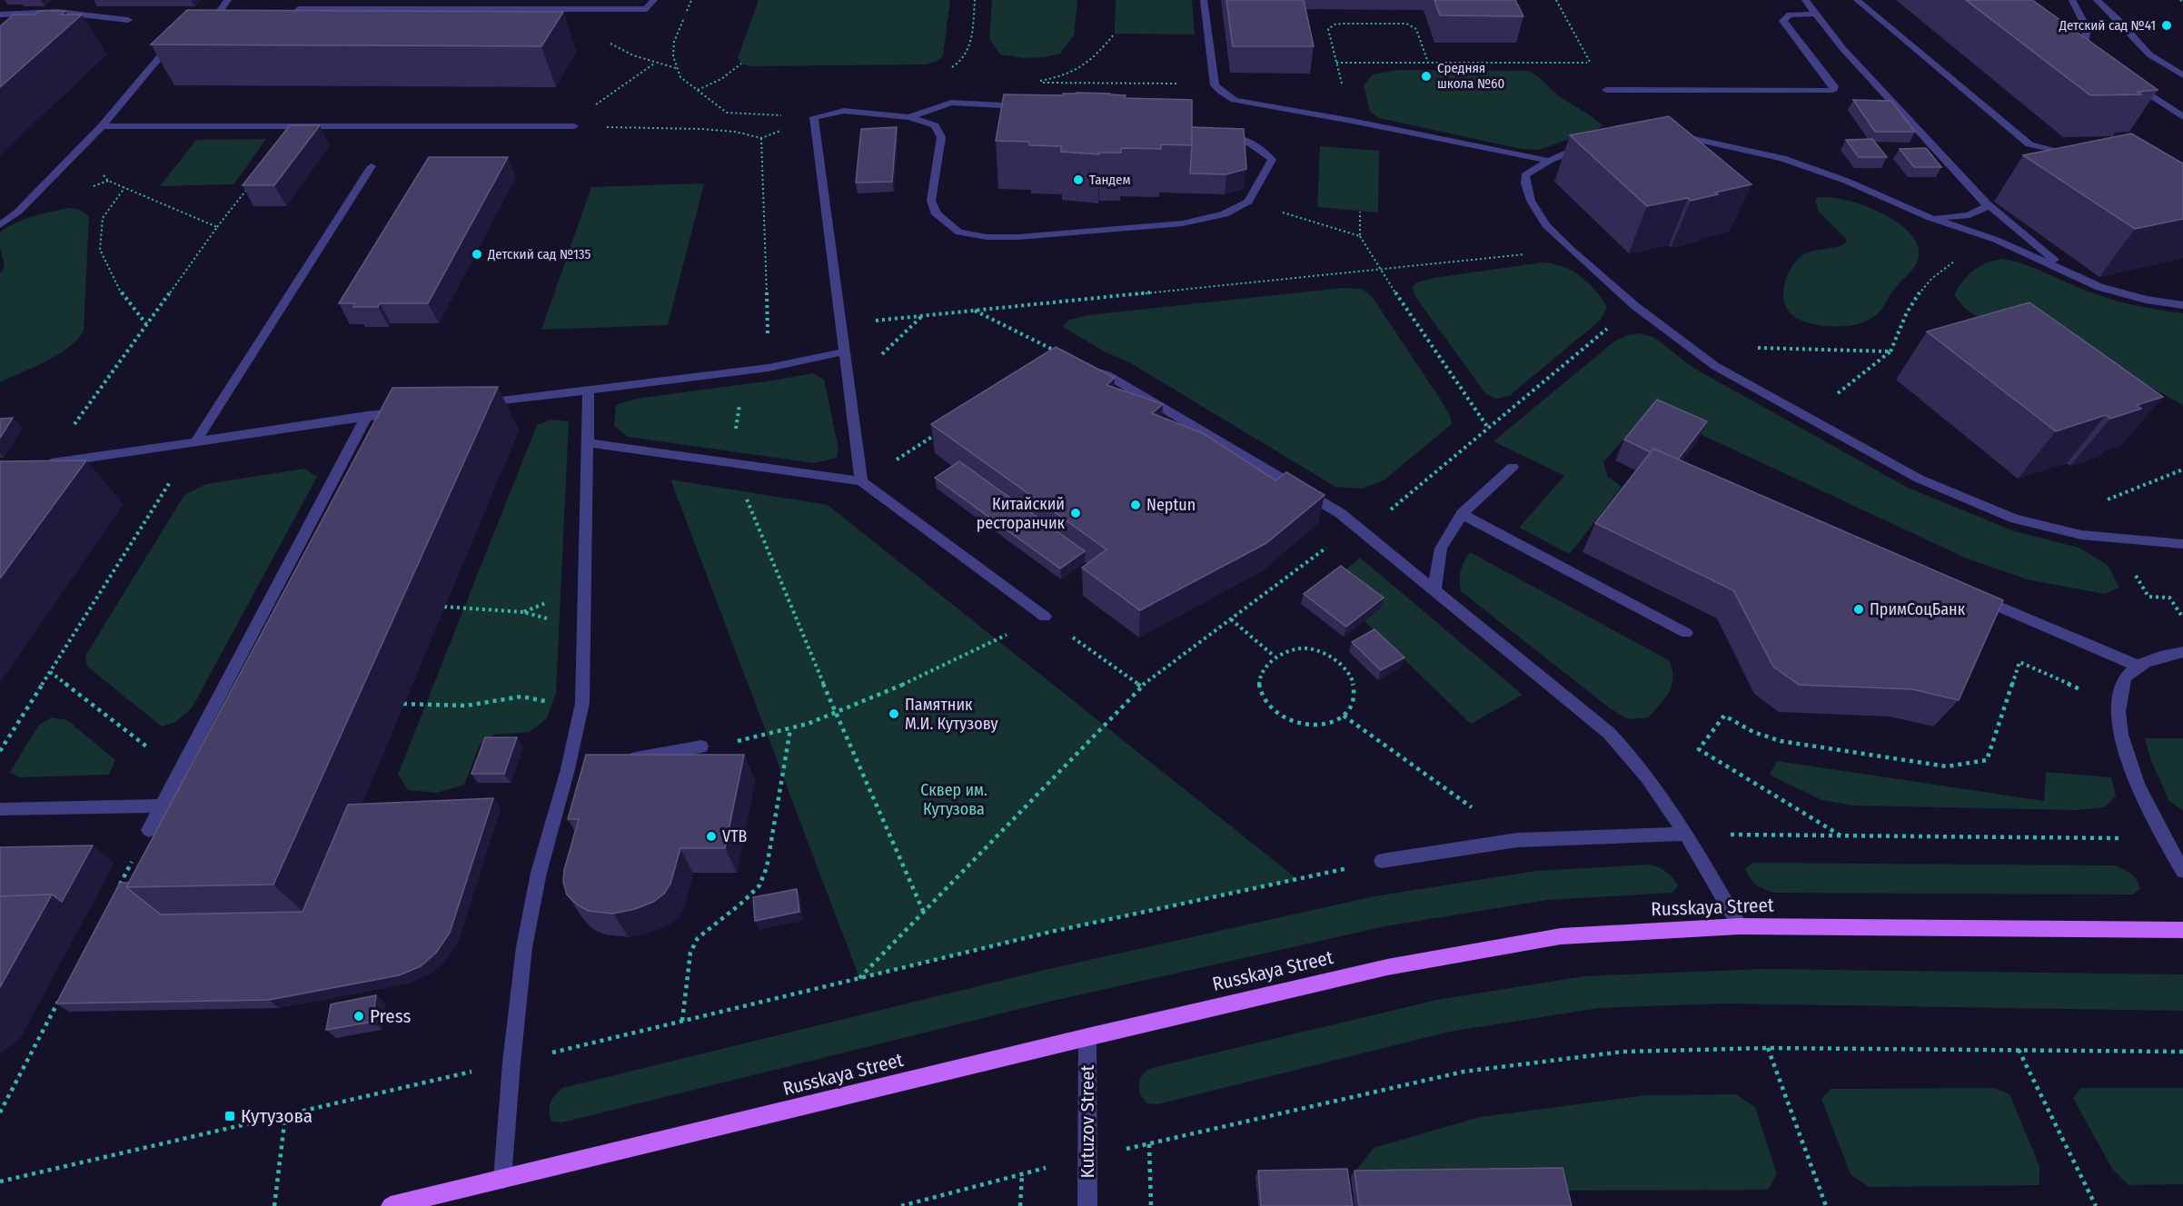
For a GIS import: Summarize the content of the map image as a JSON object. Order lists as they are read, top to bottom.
{
  "streets": {
    "main road": ["Russkaya Street"],
    "street": ["Kutuzov Street"]
  },
  "crossings": [
    ["Russkaya Street", "Kutuzov Street"]
  ],
  "parks": ["Cквер им. Кутузова"],
  "places": {
    "other": [
      "Детский сад №41",
      "Средняя школа №60",
      "Тандем",
      "Детский сад №135",
      "Neptun",
      "Китайский ресторанчик",
      "ПримСоцБанк",
      "Памятник М.И. Кутузову",
      "VTB",
      "Press"
    ],
    "transit": ["Кутузова"]
  }
}
